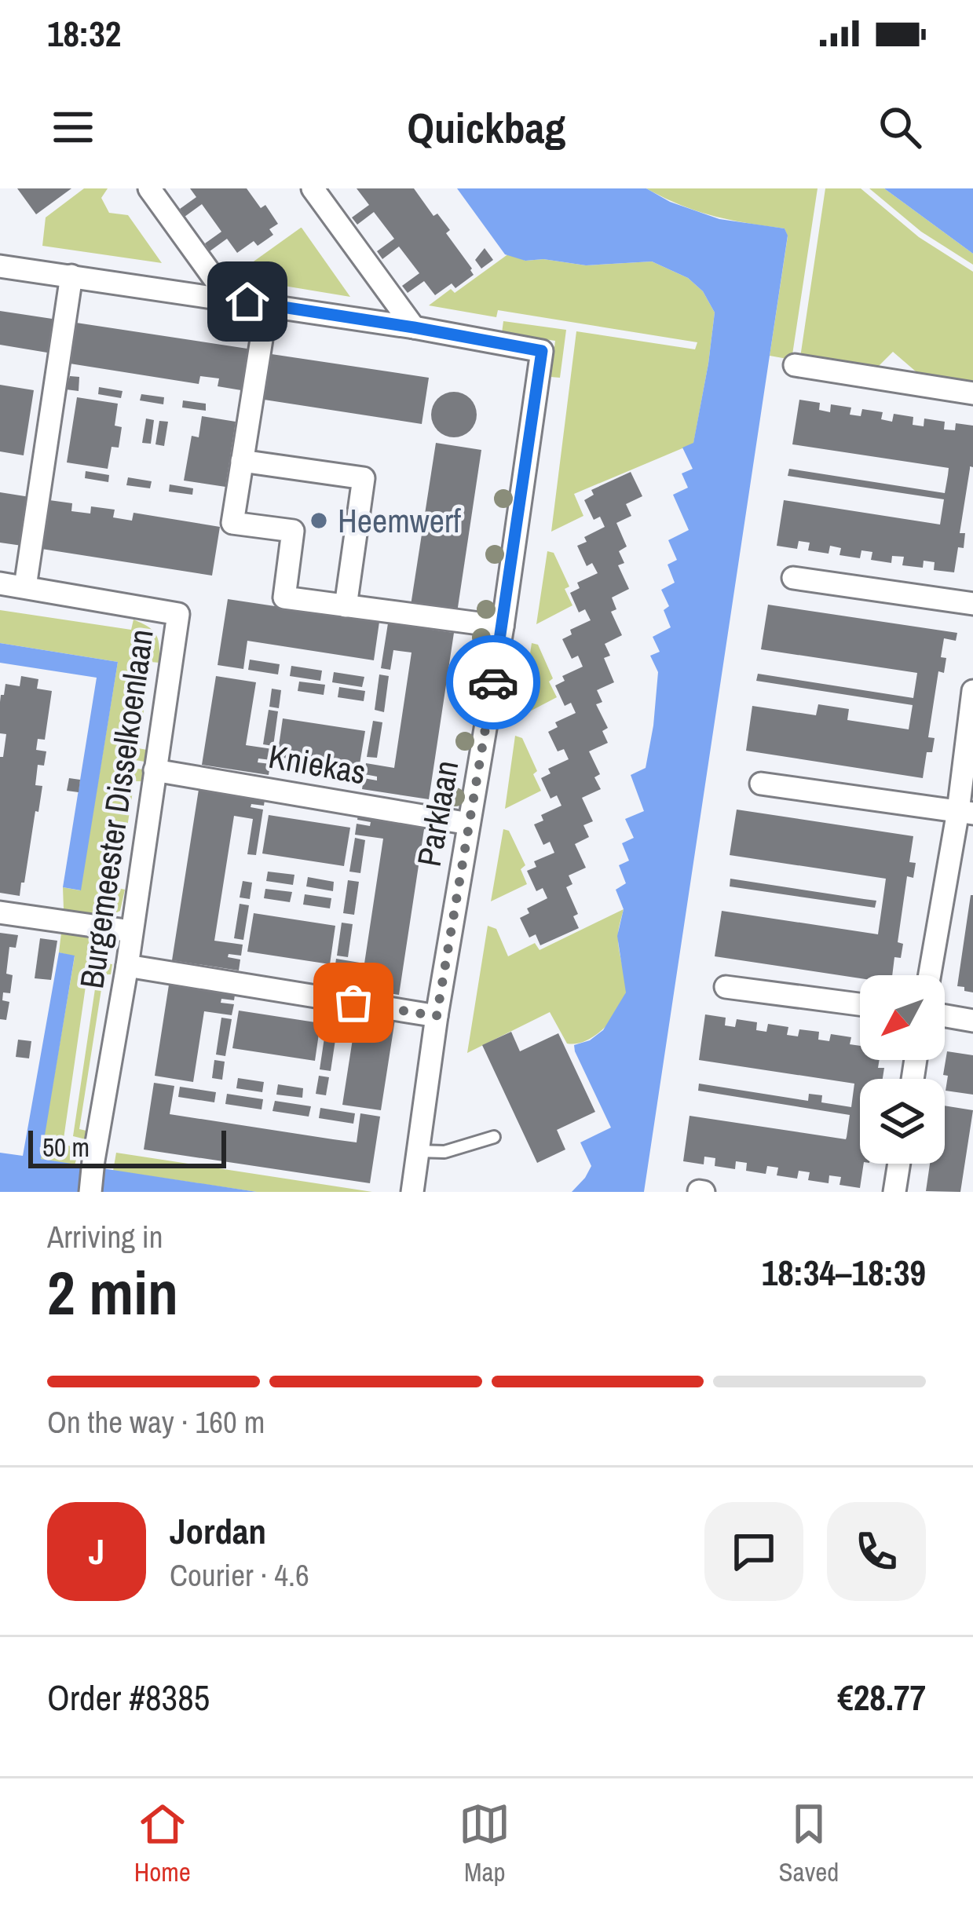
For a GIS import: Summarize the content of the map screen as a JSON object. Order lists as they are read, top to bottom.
{
  "streets": {
    "street": ["Kniekas", "Burgemeester Disselkoenlaan", "Parklaan"]
  },
  "crossings": [
    ["Kniekas", "Burgemeester Disselkoenlaan"],
    ["Kniekas", "Parklaan"]
  ],
  "places": ["Heemwerf"],
  "scale_bar": "50 m",
  "north": "bottom left",
  "page": {
    "status": "18:32",
    "header": "Quickbag",
    "scale": "50 m",
    "heading": ["2 min", "Arriving in", "18:34–18:39"],
    "panel": [
      "Jordan",
      "Courier · 4.6",
      "Order #8385",
      "€28.77"
    ],
    "bar": "On the way · 160 m",
    "round": "J",
    "tabs": ["Home", "Map", "Saved"]
  }
}
